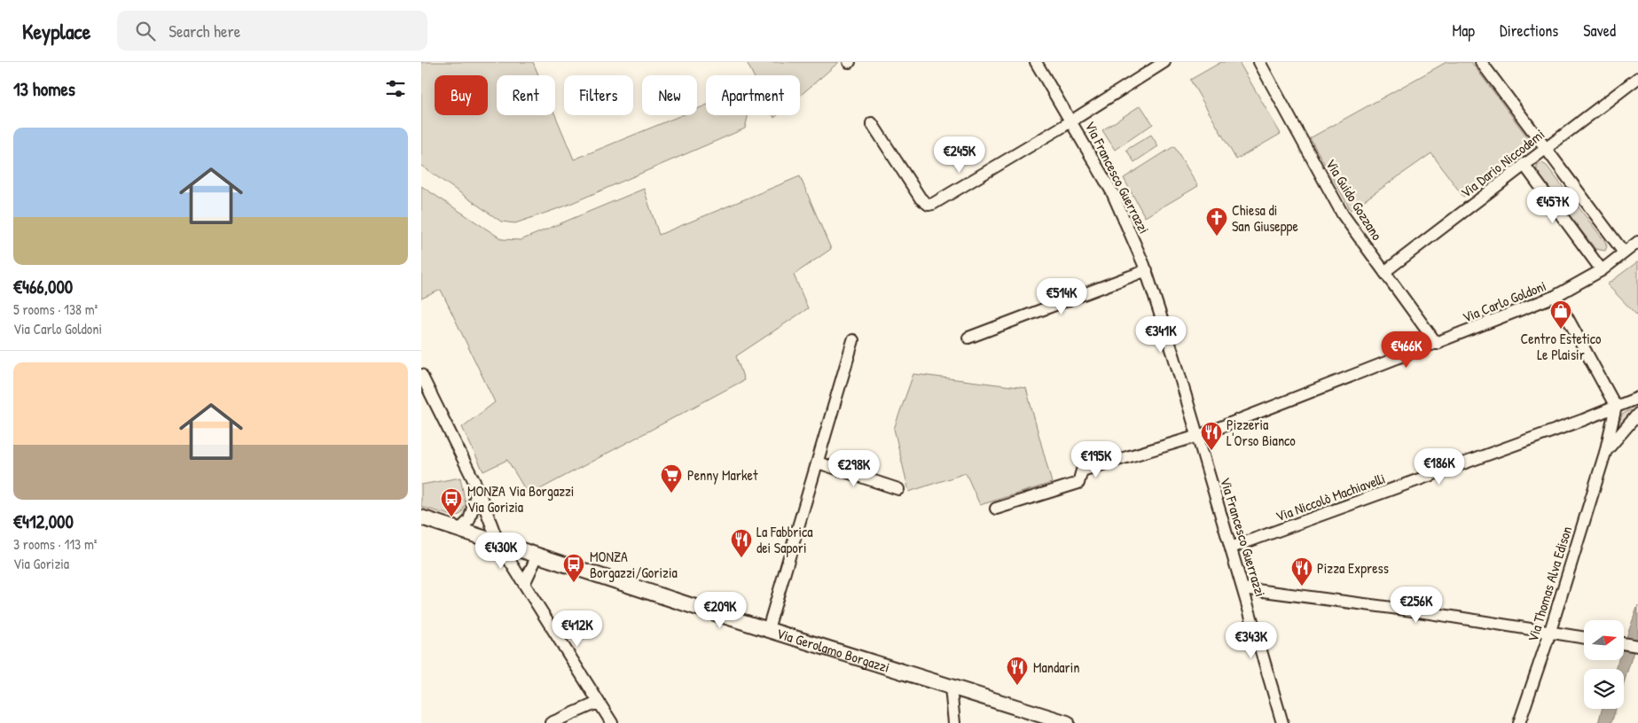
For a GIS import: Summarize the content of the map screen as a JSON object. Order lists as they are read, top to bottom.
{
  "streets": {
    "main road": ["Via Gerolamo Borgazzi"],
    "street": [
      "Via Dario Niccodemi",
      "Via Francesco Guerrazzi",
      "Via Guido Gozzano",
      "Via Carlo Goldoni",
      "Via Niccolò Machiavelli",
      "Via Thomas Alva Edison"
    ]
  },
  "crossings": [
    ["Via Dario Niccodemi", "Via Guido Gozzano"],
    ["Via Francesco Guerrazzi", "Via Carlo Goldoni"],
    ["Via Francesco Guerrazzi", "Via Niccolò Machiavelli"],
    ["Via Guido Gozzano", "Via Carlo Goldoni"],
    ["Via Niccolò Machiavelli", "Via Thomas Alva Edison"]
  ],
  "places": {
    "church": ["Chiesa di San Giuseppe"],
    "shop": ["Centro Estetico Le Plaisir"],
    "restaurant": [
      "Pizzeria L'Orso Bianco",
      "La Fabbrica dei Sapori",
      "Pizza Express",
      "Mandarin"
    ],
    "supermarket": ["Penny Market"],
    "bus stop": ["MONZA Via Borgazzi Via Gorizia", "MONZA Borgazzi/Gorizia"]
  },
  "north": "right",
  "page": {
    "header": "Keyplace",
    "search": "Search here",
    "nav": ["Map", "Directions", "Saved"],
    "heading": "13 homes",
    "chip": [
      "Buy",
      "Rent",
      "Filters",
      "New",
      "Apartment"
    ],
    "list": [
      {
        "name": "€466,000",
        "note": "5 rooms · 138 m² · Via Carlo Goldoni"
      },
      {
        "name": "€412,000",
        "note": "3 rooms · 113 m² · Via Gorizia"
      }
    ],
    "price": [
      "€245K",
      "€457K",
      "€514K",
      "€341K",
      "€466K",
      "€195K",
      "€186K",
      "€298K",
      "€430K",
      "€256K",
      "€209K",
      "€412K",
      "€343K"
    ]
  }
}
